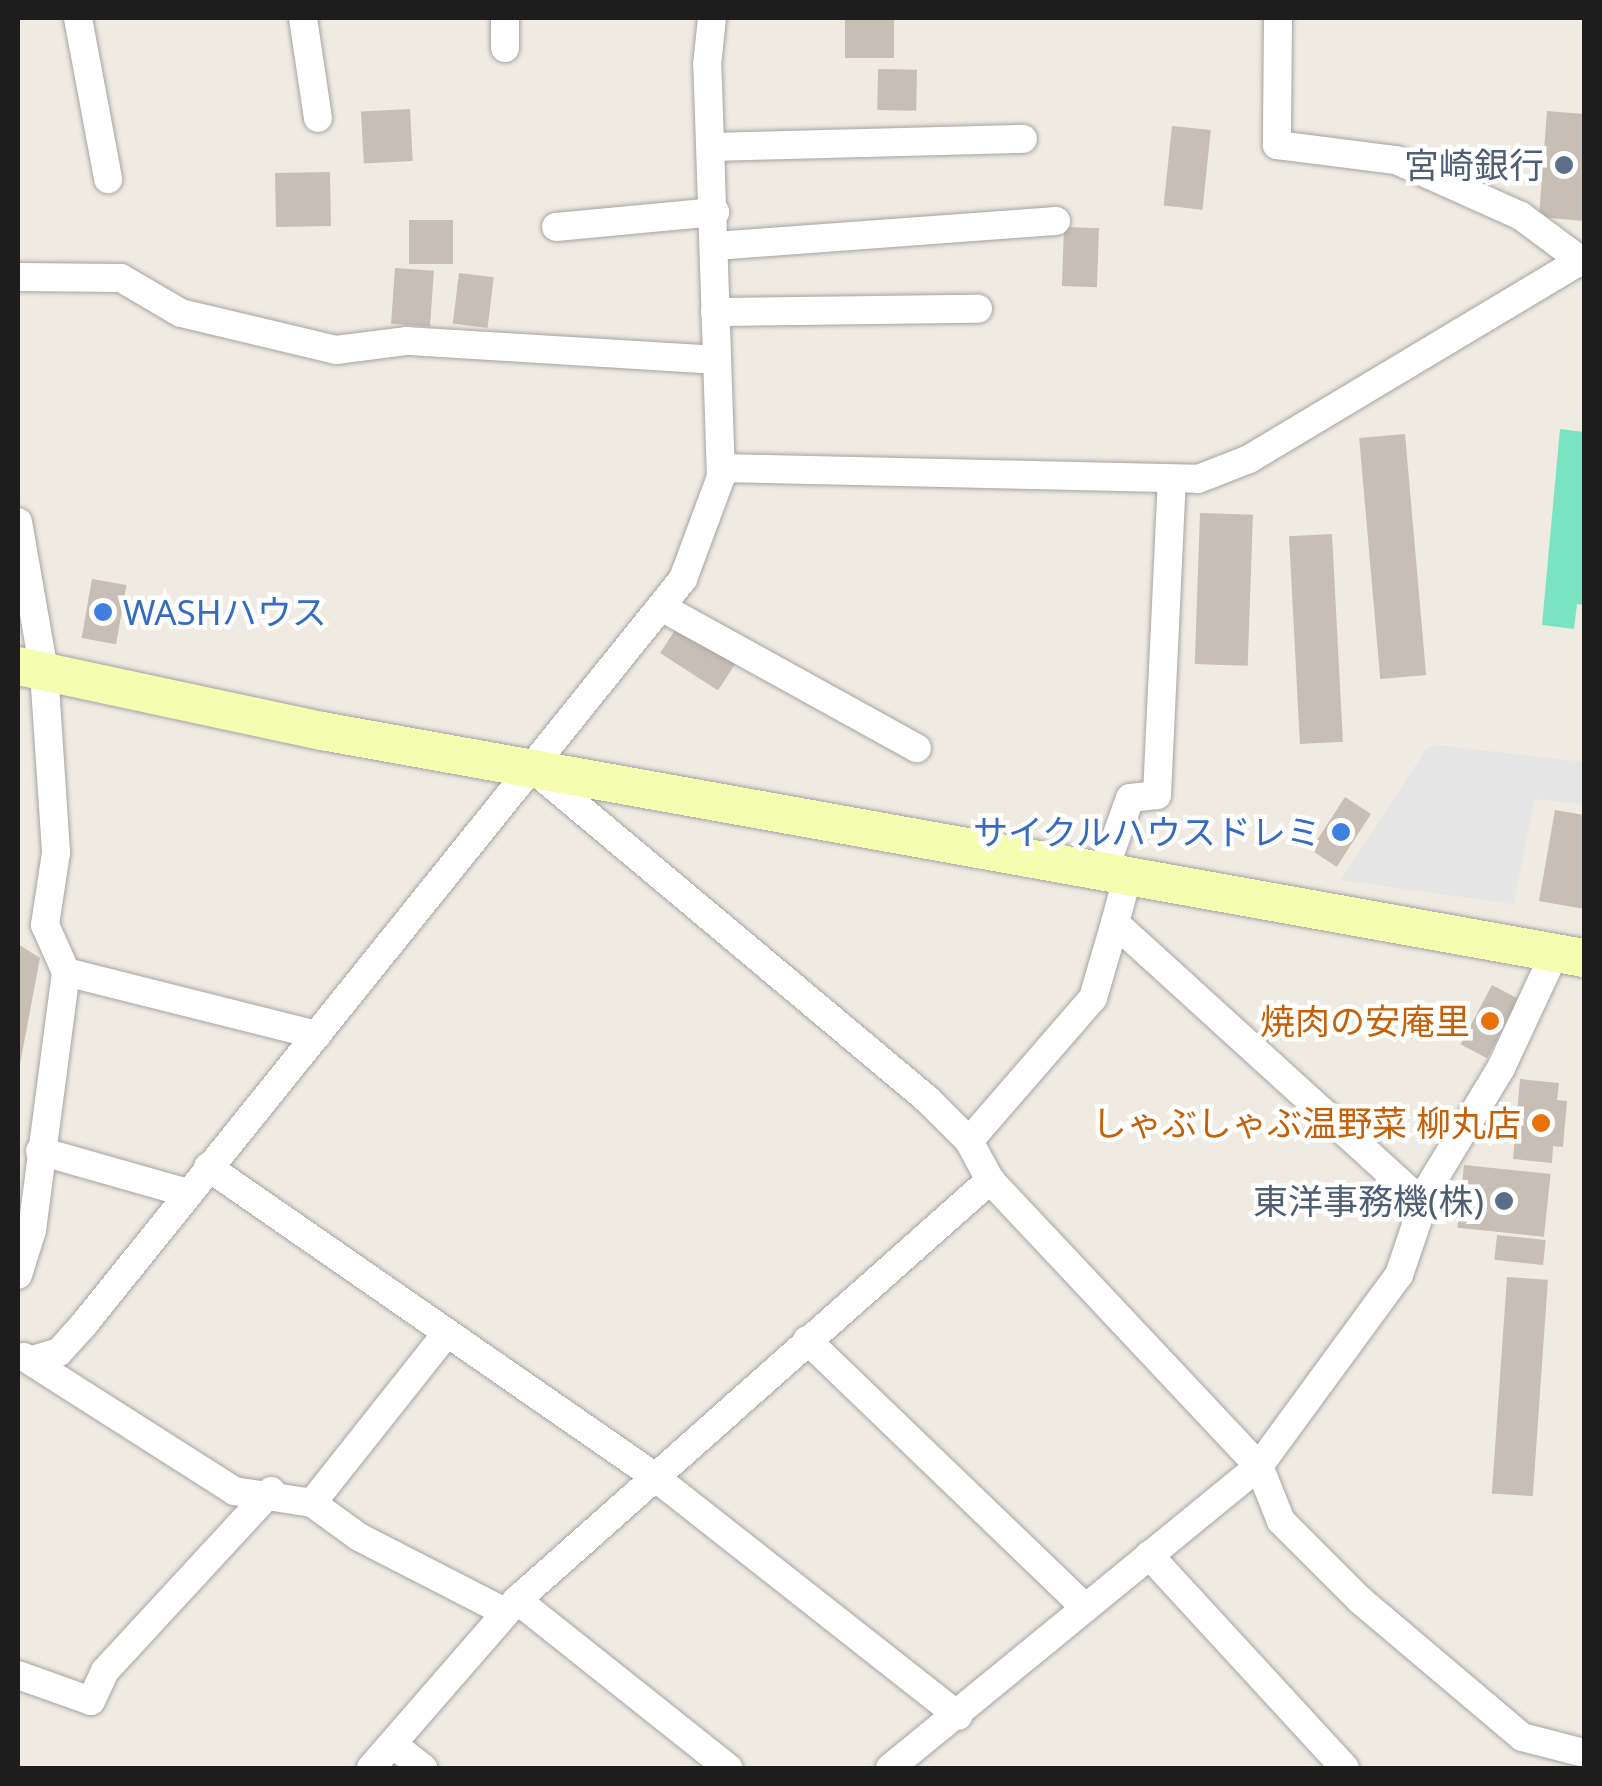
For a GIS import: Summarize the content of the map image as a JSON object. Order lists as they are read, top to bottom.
{
  "places": [
    "宮崎銀行",
    "WASHハウス",
    "サイクルハウスドレミ",
    "焼肉の安庵里",
    "しゃぶしゃぶ温野菜 柳丸店",
    "東洋事務機(株)"
  ]
}
